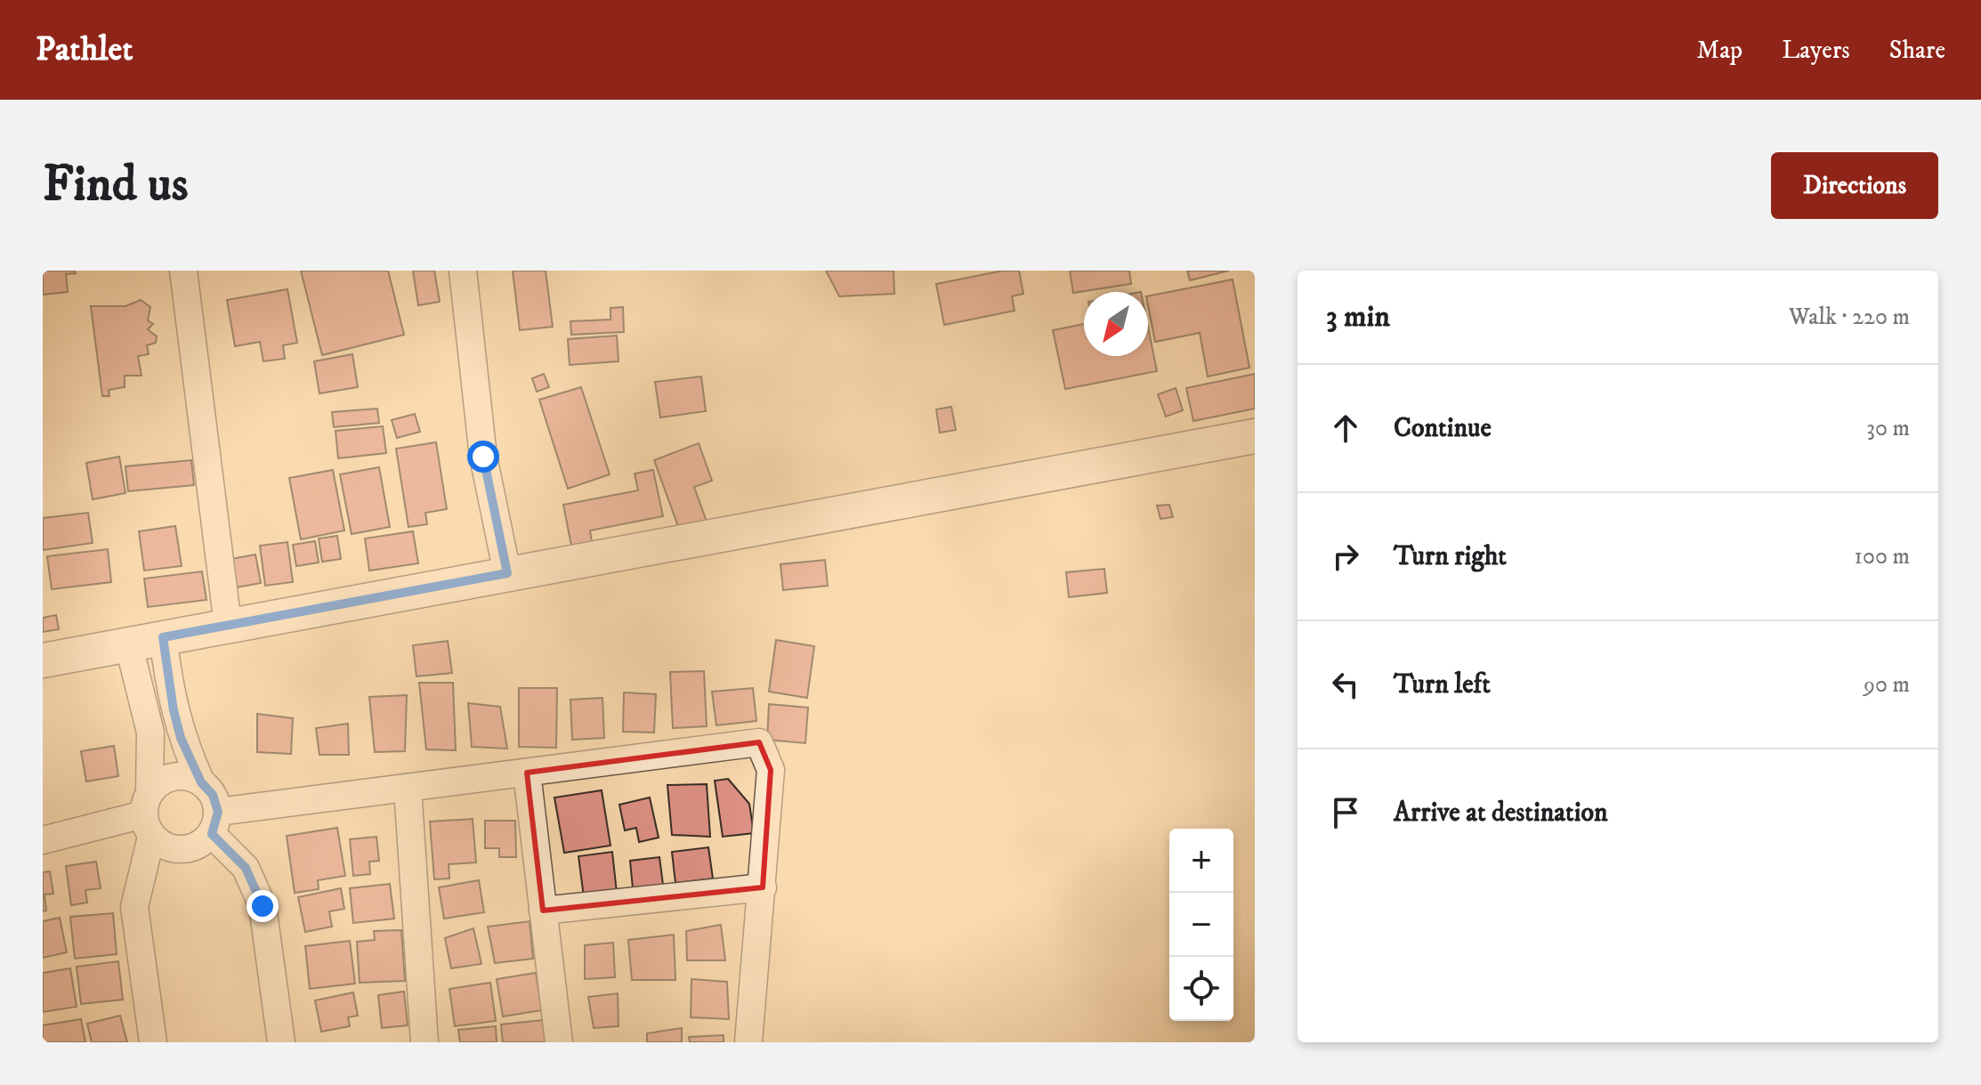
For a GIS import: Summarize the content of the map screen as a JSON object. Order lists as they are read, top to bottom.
{
  "north": "bottom left",
  "page": {
    "header": "Pathlet",
    "nav": ["Map", "Layers", "Share"],
    "buttons": "Directions",
    "title": "Find us",
    "heading": ["3 min", "Walk · 220 m"],
    "list": [
      ["Continue", "30 m"],
      ["Turn right", "100 m"],
      ["Turn left", "90 m"],
      "Arrive at destination"
    ],
    "map_buttons": ["+", "−"]
  }
}
